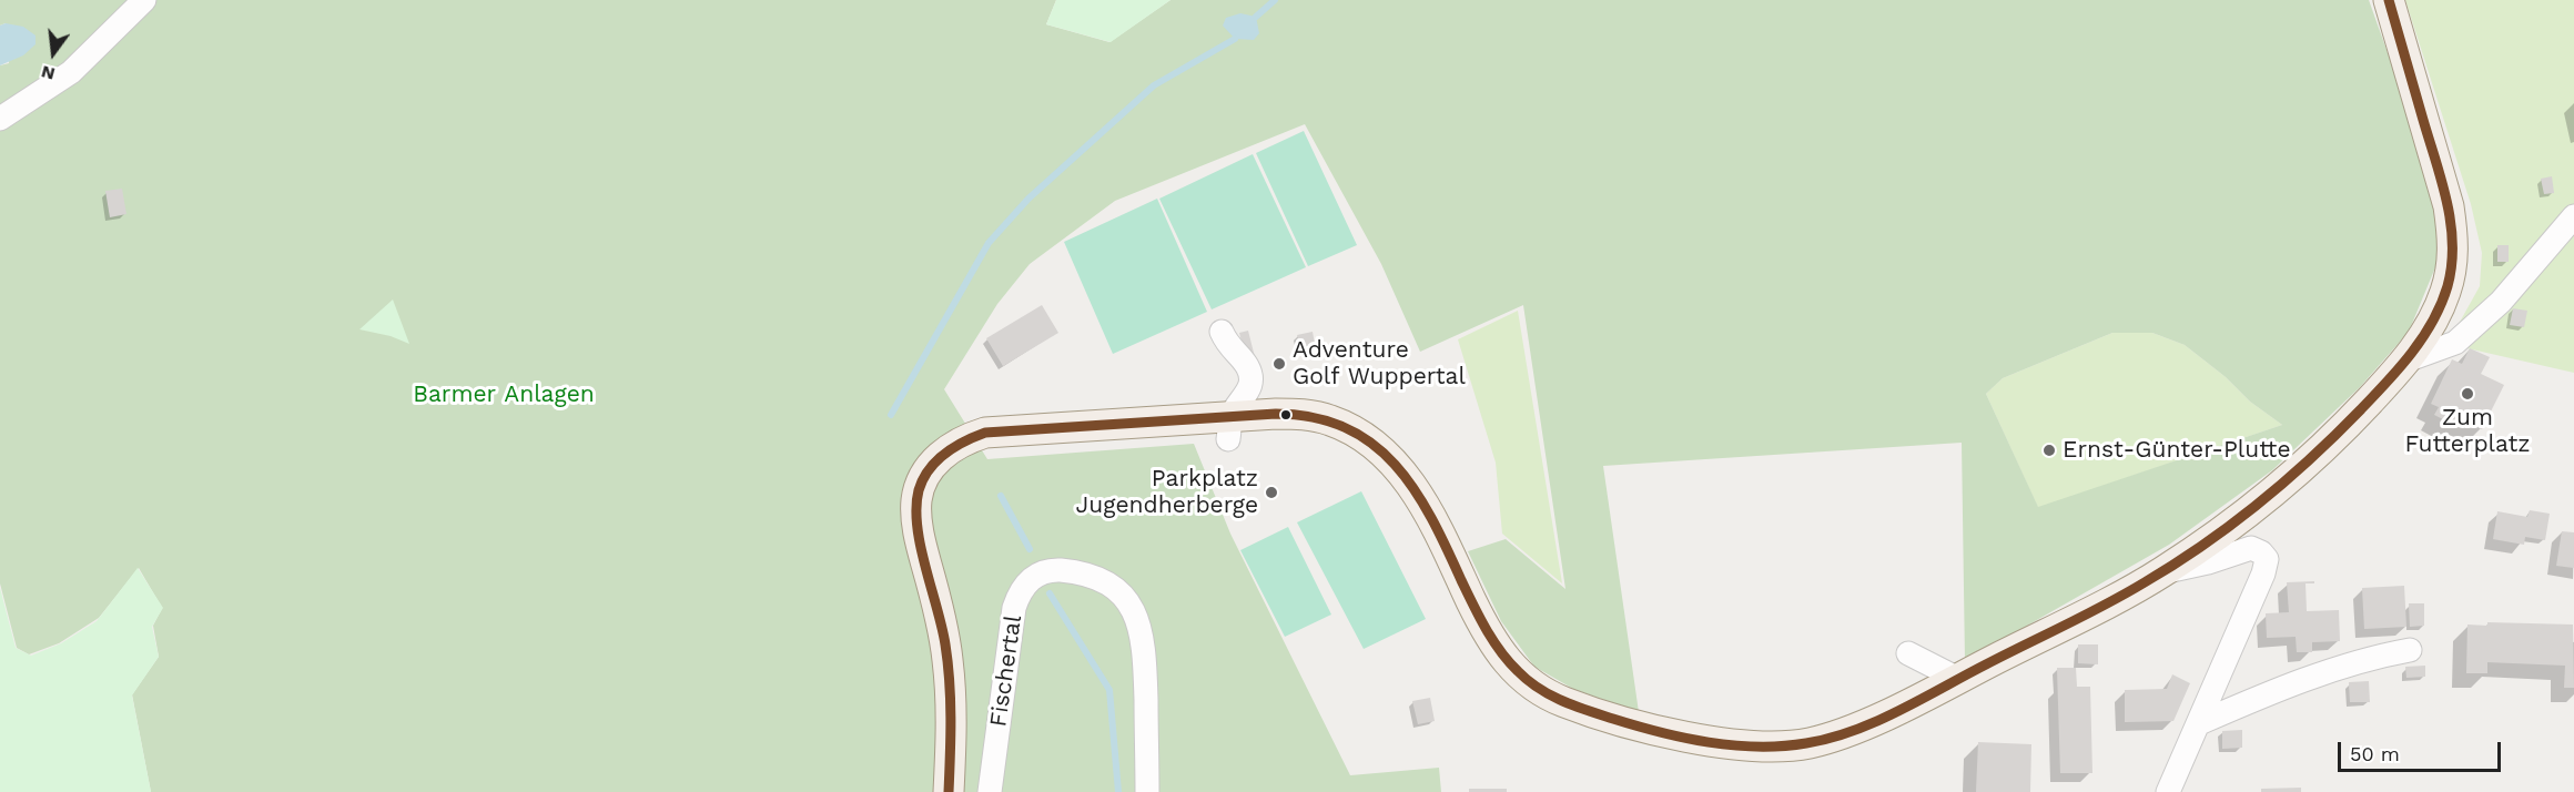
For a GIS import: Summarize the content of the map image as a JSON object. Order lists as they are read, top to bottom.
{
  "streets": {
    "street": ["Fischertal"]
  },
  "parks": ["Barmer Anlagen"],
  "places": [
    "Adventure Golf Wuppertal",
    "Zum Futterplatz",
    "Ernst-Günter-Plutte",
    "Parkplatz Jugendherberge"
  ],
  "scale_bar": "50 m",
  "north": "bottom"
}
